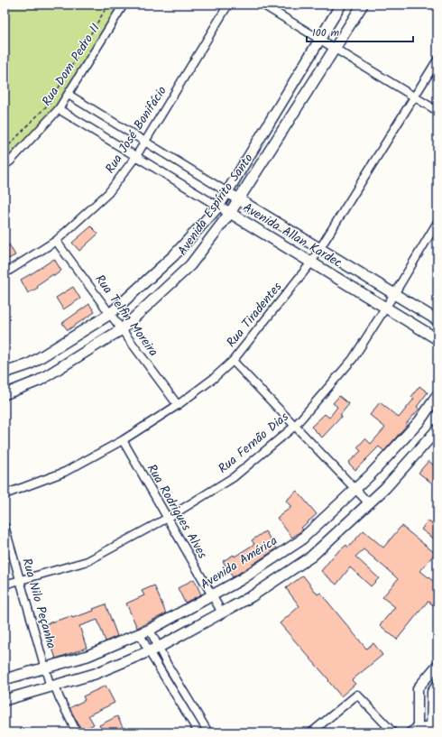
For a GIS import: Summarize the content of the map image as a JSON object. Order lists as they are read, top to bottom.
{
  "streets": {
    "main road": ["Avenida Espírito Santo", "Avenida Allan Kardec", "Avenida América"],
    "street": [
      "Rua Dom Pedro II",
      "Rua José Bonifácio",
      "Rua Tiradentes",
      "Rua Telfin Moreira",
      "Rua Fernão Dias",
      "Rua Rodrigues Alves",
      "Rua Nilo Peçanha"
    ]
  },
  "crossings": [
    ["Rua Dom Pedro II", "Avenida Allan Kardec"],
    ["Rua José Bonifácio", "Avenida Allan Kardec"],
    ["Rua José Bonifácio", "Rua Telfin Moreira"],
    ["Avenida Espírito Santo", "Avenida Allan Kardec"],
    ["Avenida Espírito Santo", "Rua Telfin Moreira"],
    ["Avenida Allan Kardec", "Rua Tiradentes"],
    ["Avenida Allan Kardec", "Rua Fernão Dias"],
    ["Rua Tiradentes", "Rua Telfin Moreira"],
    ["Rua Tiradentes", "Rua Rodrigues Alves"],
    ["Rua Fernão Dias", "Rua Rodrigues Alves"],
    ["Rua Fernão Dias", "Rua Nilo Peçanha"],
    ["Rua Rodrigues Alves", "Avenida América"],
    ["Avenida América", "Rua Nilo Peçanha"]
  ],
  "scale_bar": "100 m"
}
